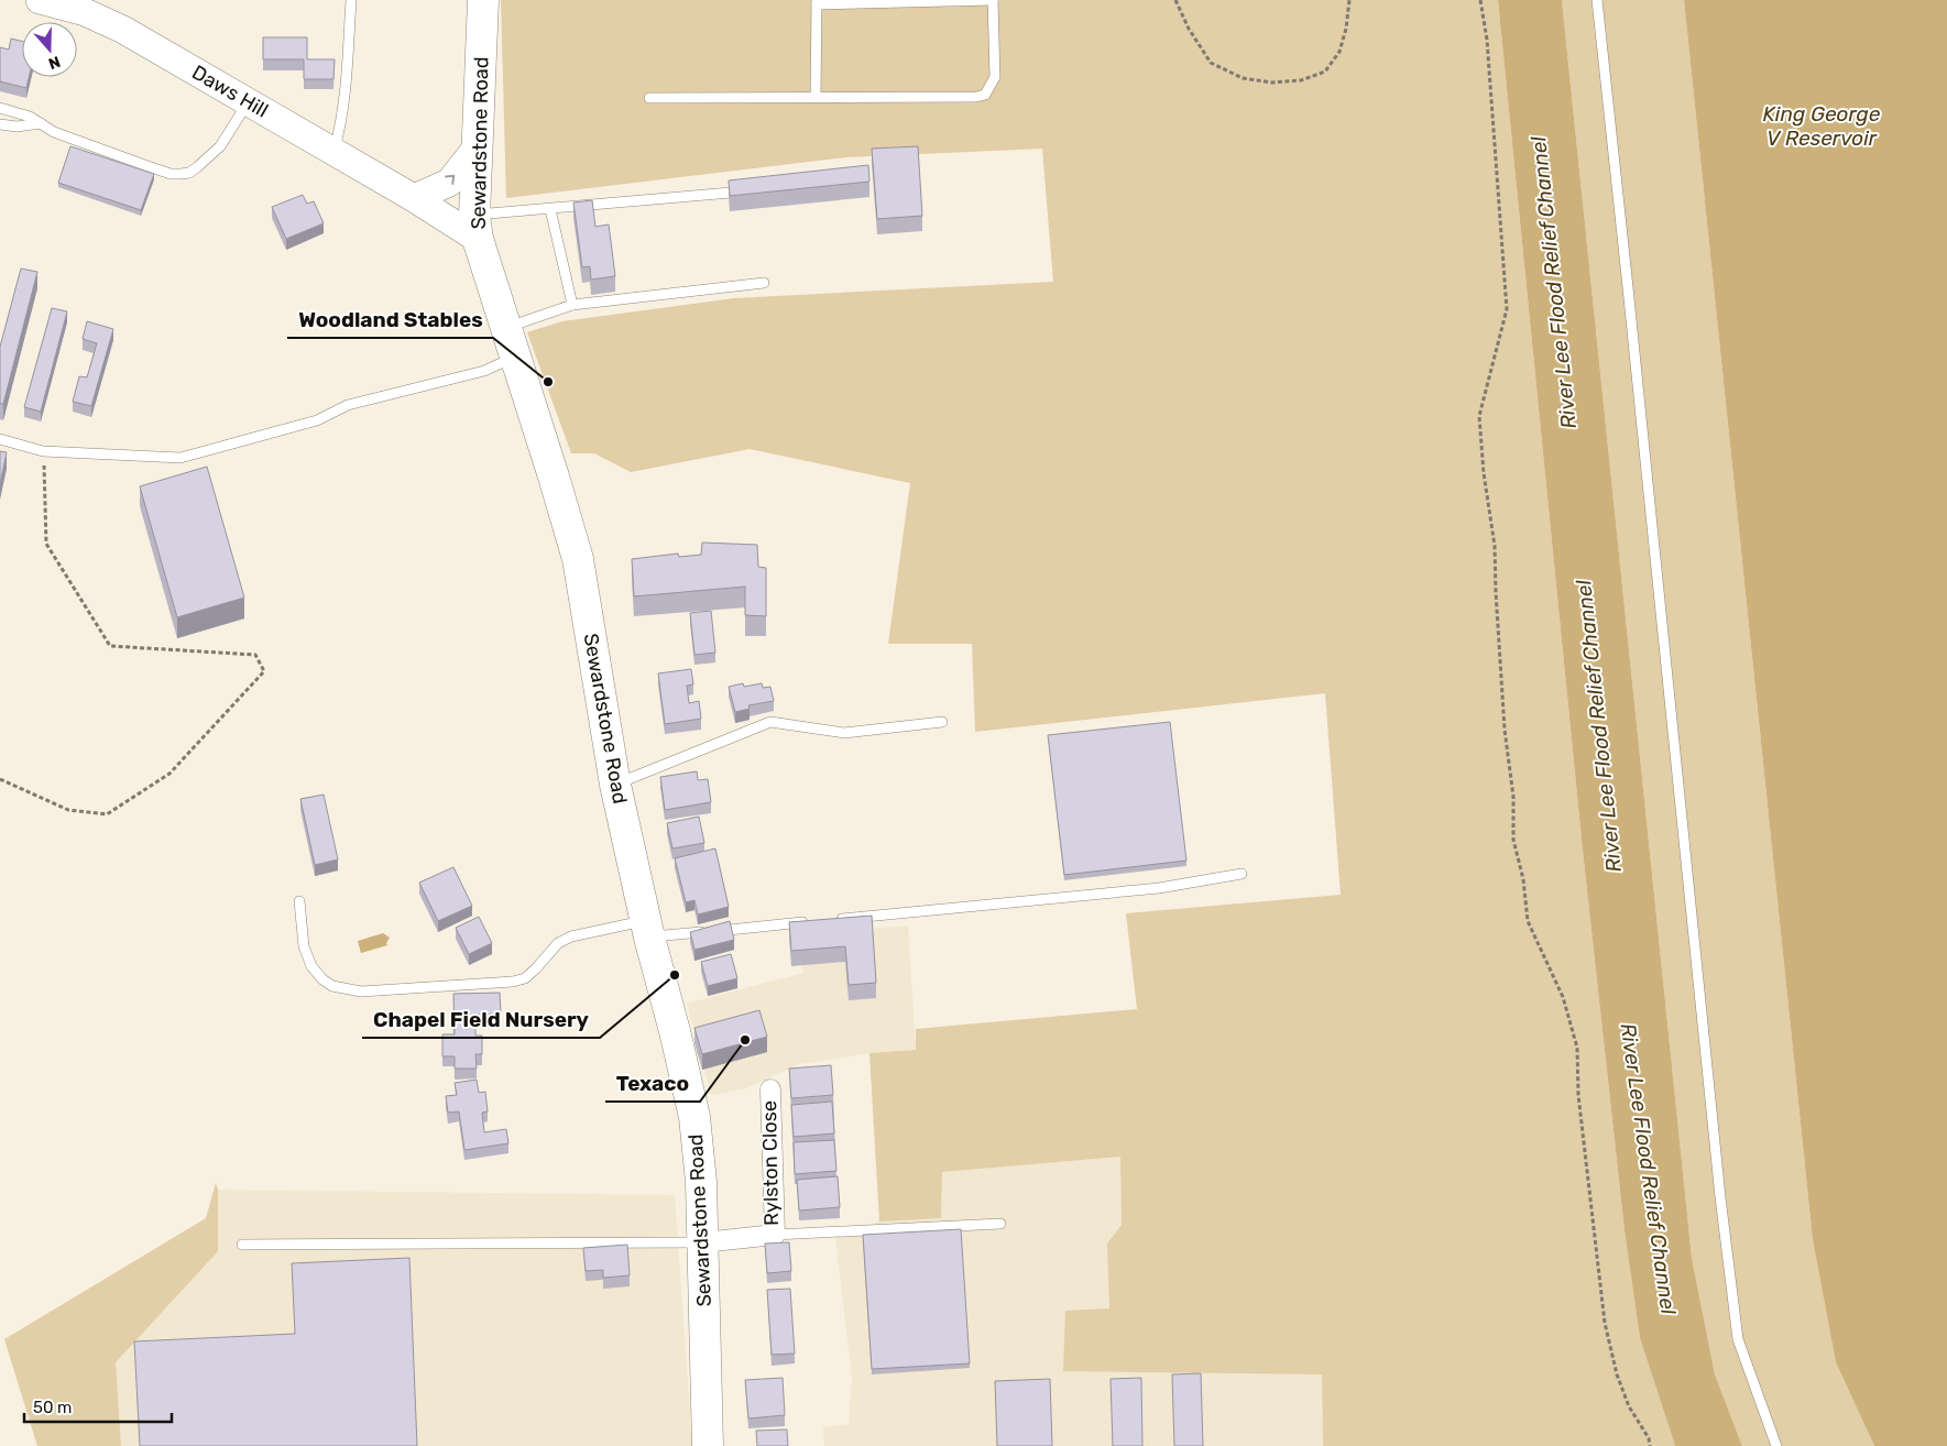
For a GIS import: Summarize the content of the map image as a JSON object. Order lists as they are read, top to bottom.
{
  "streets": {
    "main road": ["Sewardstone Road"],
    "street": ["Daws Hill", "Rylston Close"]
  },
  "crossings": [
    ["Daws Hill", "Sewardstone Road"],
    ["Sewardstone Road", "Rylston Close"]
  ],
  "water": ["King George V Reservoir", "River Lee Flood Relief Channel"],
  "places": ["Woodland Stables", "Chapel Field Nursery", "Texaco"],
  "scale_bar": "50 m",
  "north": "bottom"
}
